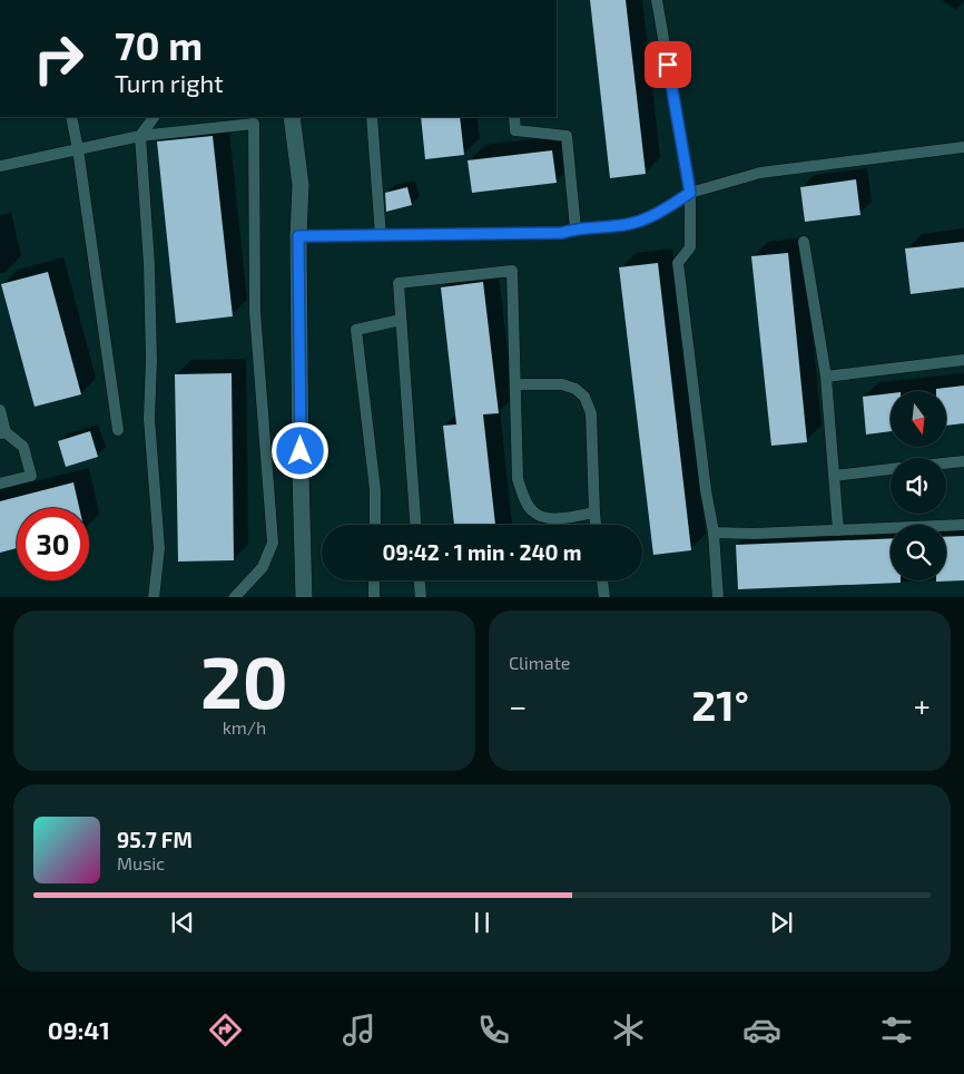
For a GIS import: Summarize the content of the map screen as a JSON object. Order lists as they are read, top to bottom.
{
  "north": "bottom",
  "page": {
    "turn": ["70 m", "Turn right"],
    "limit": "30",
    "trip": "09:42 · 1 min · 240 m",
    "tile": [
      ["20", "km/h"],
      "Climate"
    ],
    "heat": ["−", "21°", "+"],
    "song": ["95.7 FM", "Music"],
    "tabs": "09:41"
  }
}
